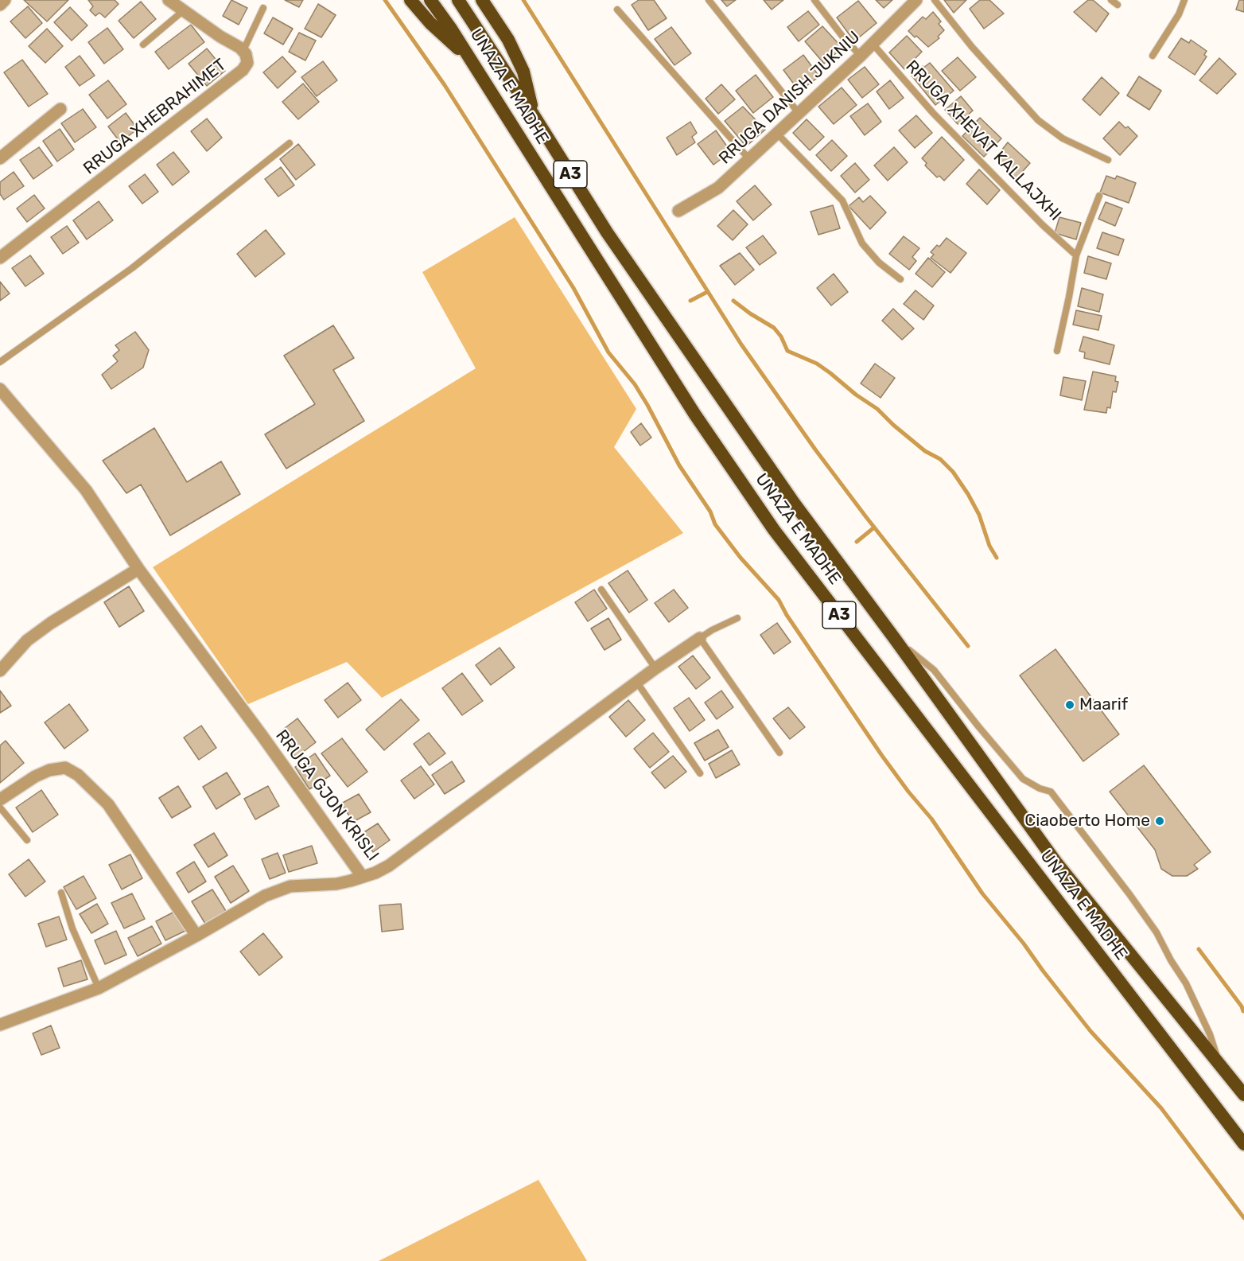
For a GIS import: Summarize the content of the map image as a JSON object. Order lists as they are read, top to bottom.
{
  "streets": {
    "highway": ["UNAZA E MADHE", "A3"],
    "street": ["RRUGA DANISH JUKNIU", "RRUGA XHEBRAHIMET", "RRUGA GJON KRISLI"],
    "lane": ["RRUGA XHEVAT KALLAJXHI"]
  },
  "crossings": [
    ["RRUGA DANISH JUKNIU", "RRUGA XHEVAT KALLAJXHI"]
  ],
  "places": ["Maarif", "Ciaoberto Home"]
}
